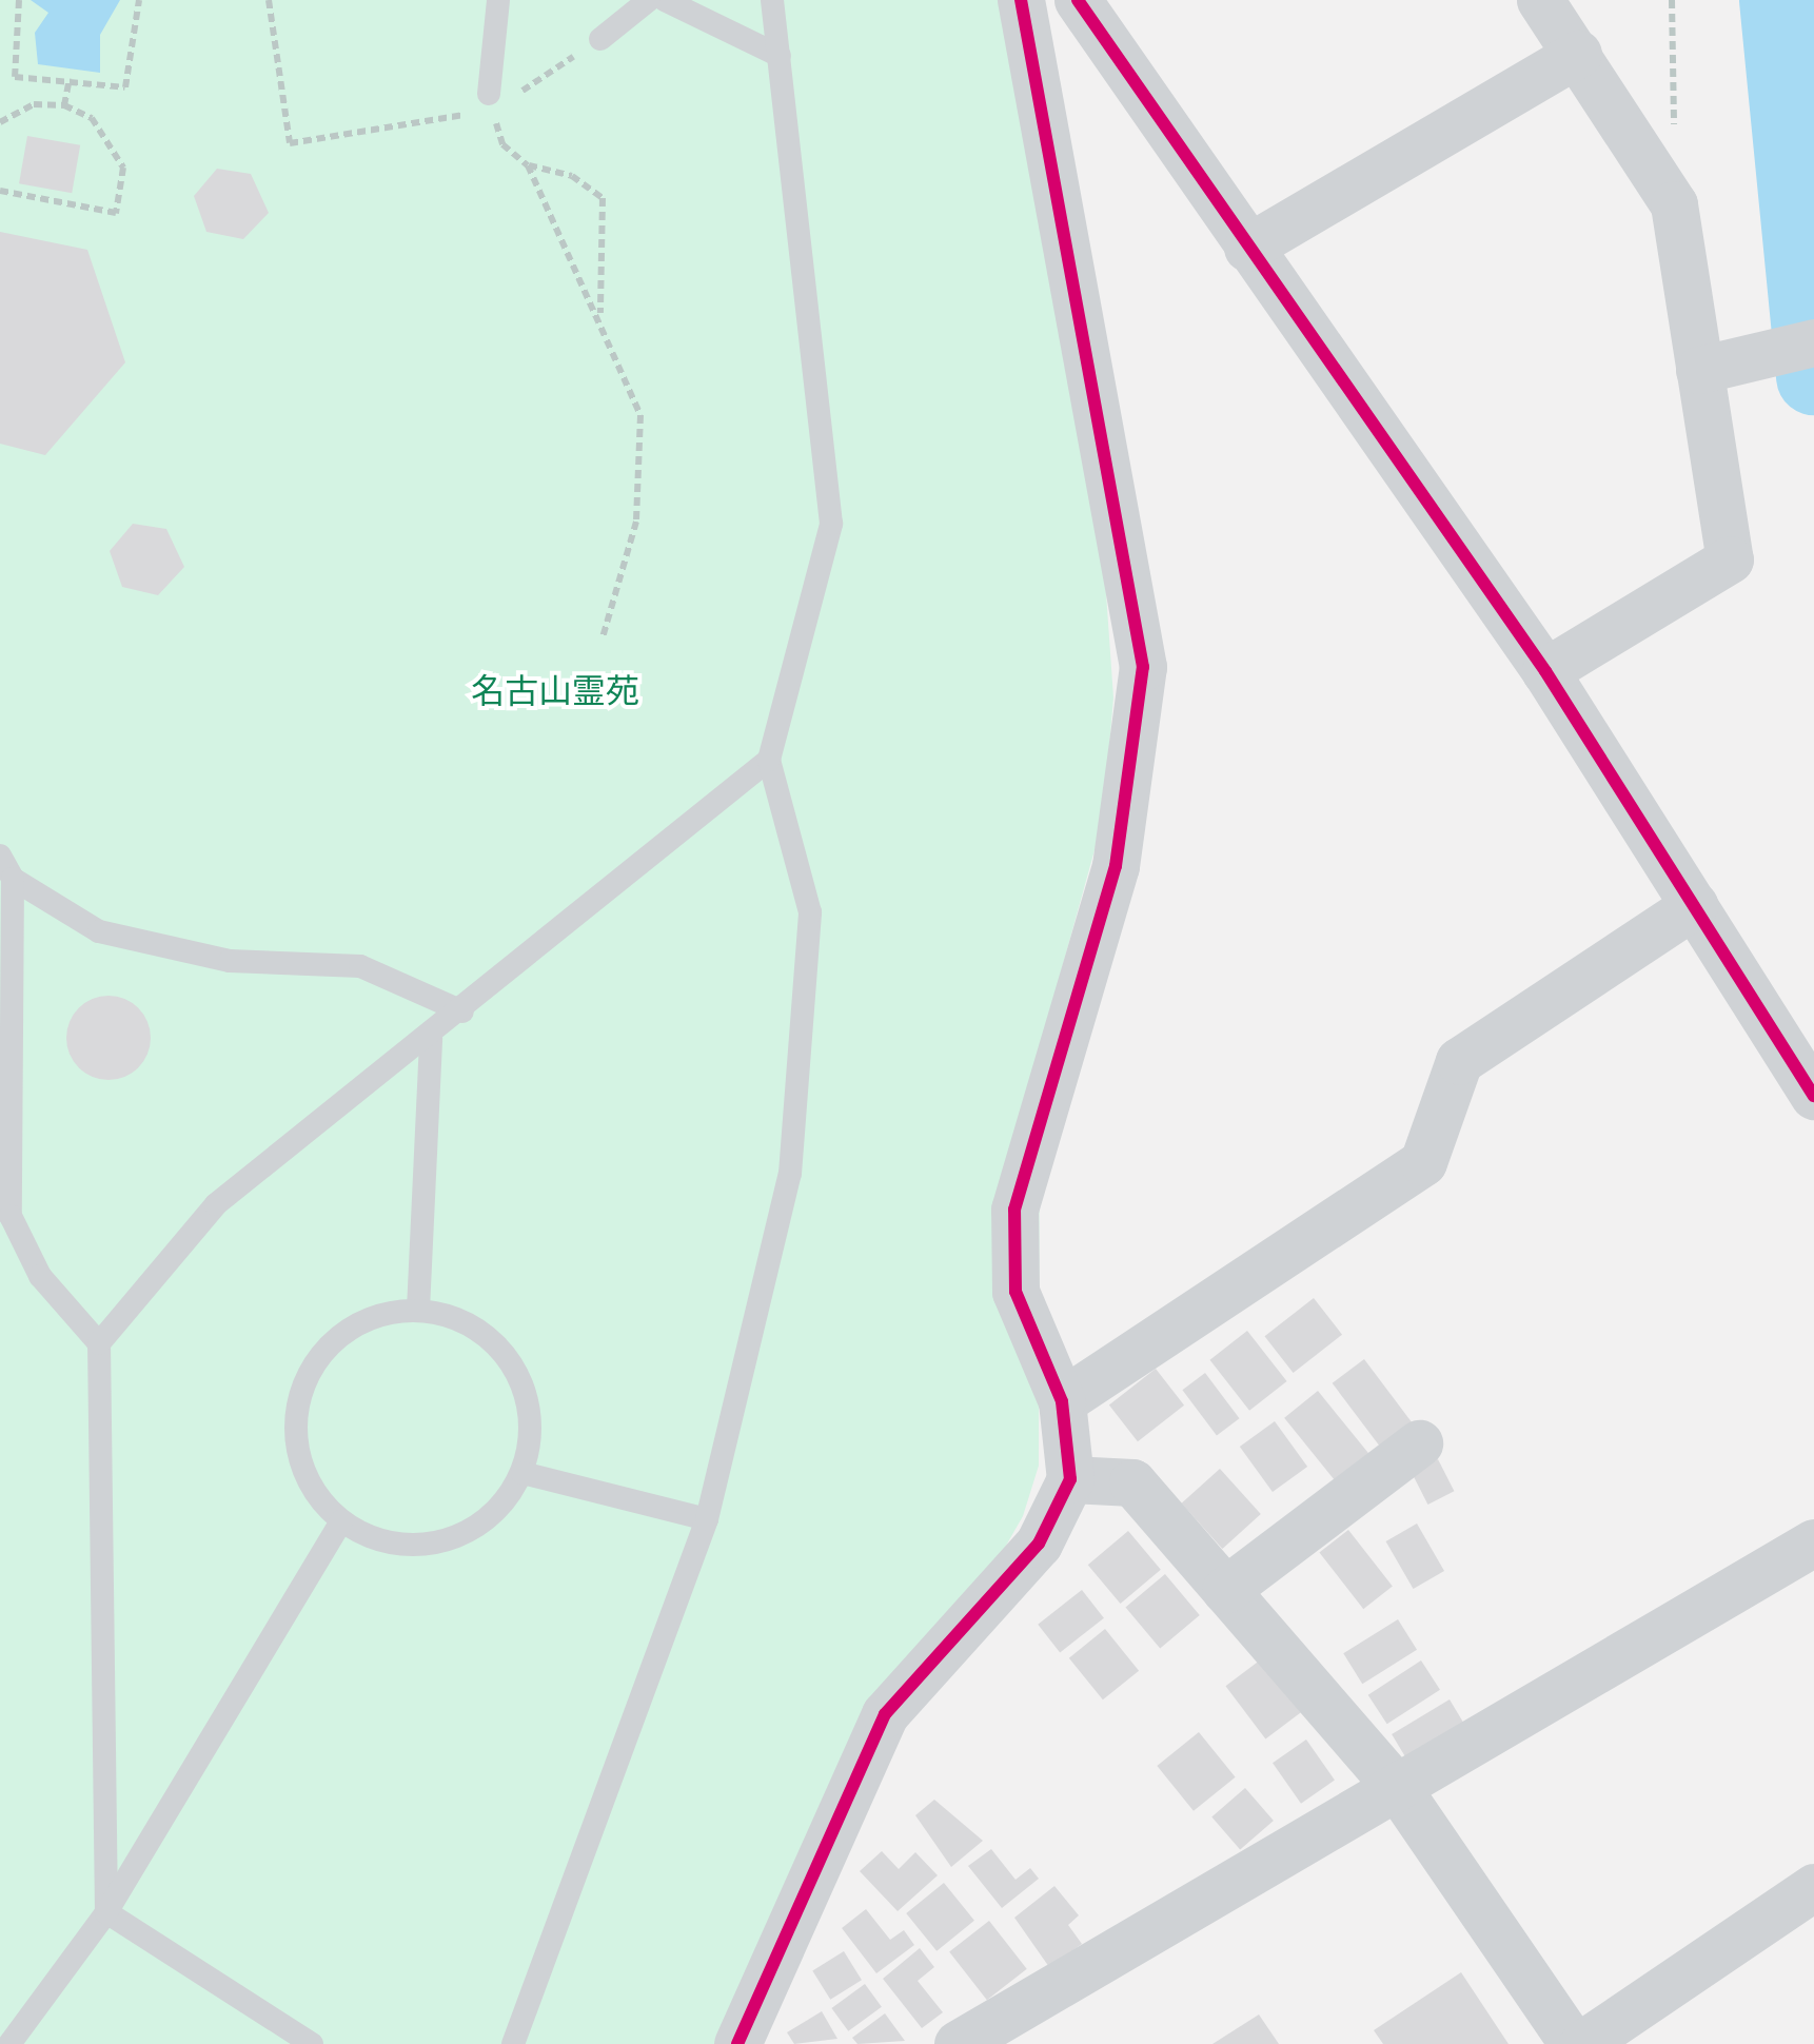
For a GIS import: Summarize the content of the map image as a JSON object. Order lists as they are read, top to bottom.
{
  "parks": ["名古山霊苑"]
}
